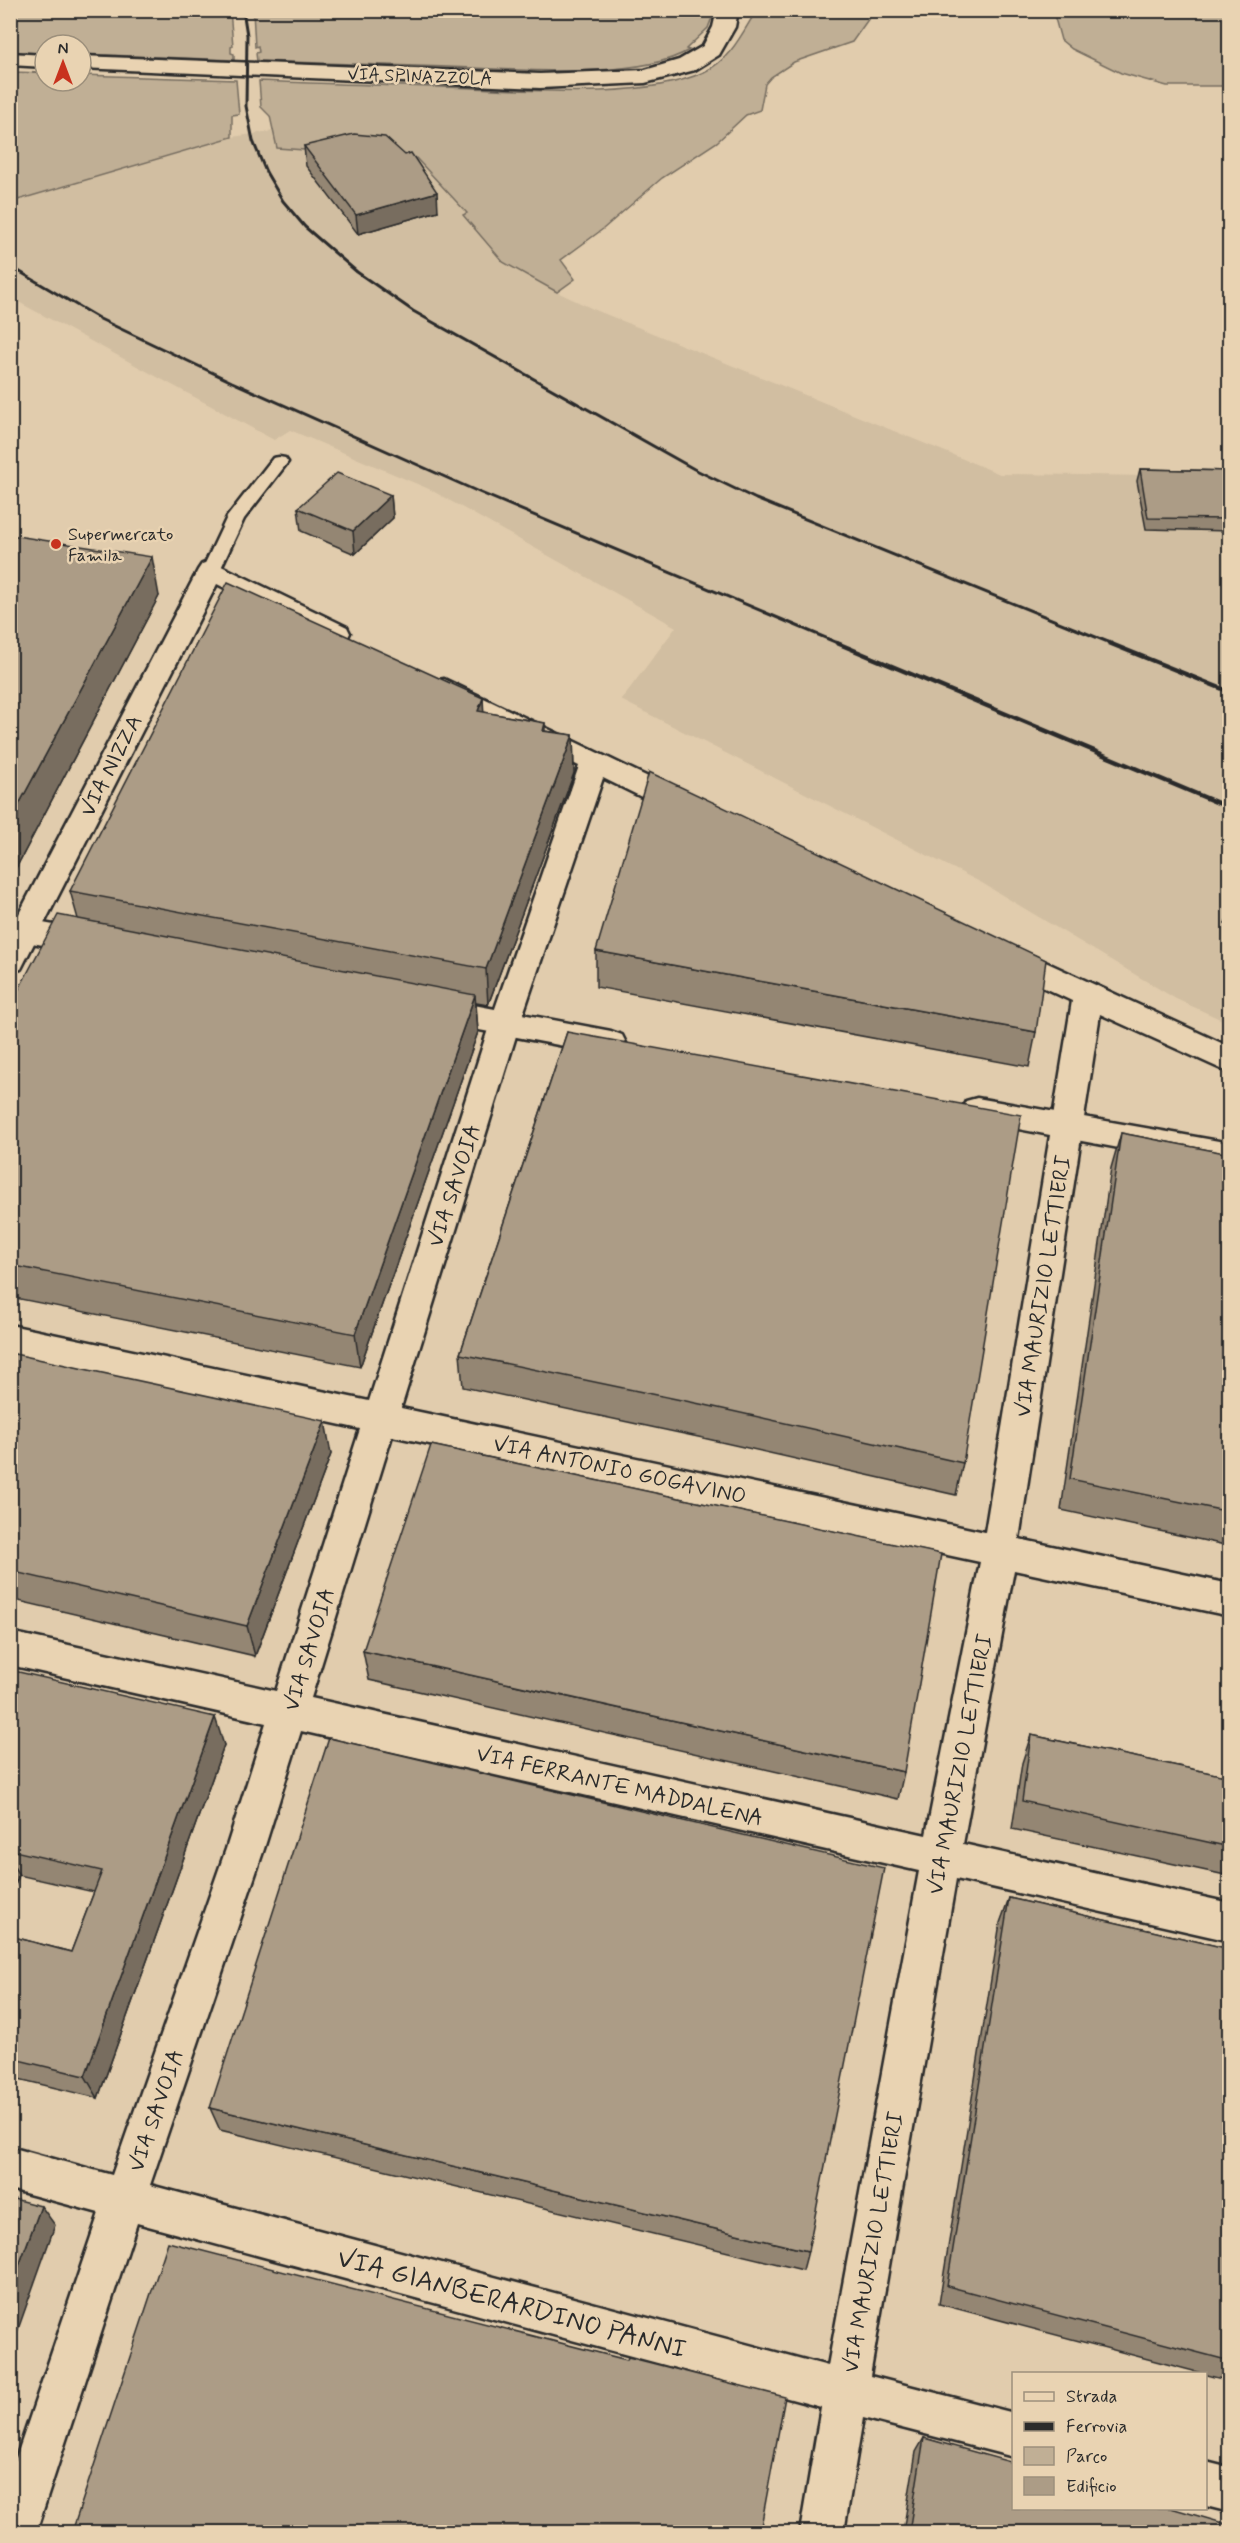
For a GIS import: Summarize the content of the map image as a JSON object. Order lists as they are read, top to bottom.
{
  "streets": {
    "street": [
      "VIA SPINAZZOLA",
      "VIA NIZZA",
      "VIA SAVOIA",
      "VIA MAURIZIO LETTIERI",
      "VIA ANTONIO GOGAVINO",
      "VIA FERRANTE MADDALENA",
      "VIA GIANBERARDINO PANNI"
    ]
  },
  "crossings": [
    ["VIA SAVOIA", "VIA ANTONIO GOGAVINO"],
    ["VIA SAVOIA", "VIA FERRANTE MADDALENA"],
    ["VIA SAVOIA", "VIA GIANBERARDINO PANNI"],
    ["VIA MAURIZIO LETTIERI", "VIA ANTONIO GOGAVINO"],
    ["VIA MAURIZIO LETTIERI", "VIA FERRANTE MADDALENA"],
    ["VIA MAURIZIO LETTIERI", "VIA GIANBERARDINO PANNI"]
  ],
  "places": ["Supermercato Famila"],
  "legend": [
    "Strada",
    "Ferrovia",
    "Parco",
    "Edificio"
  ],
  "north": "top"
}
